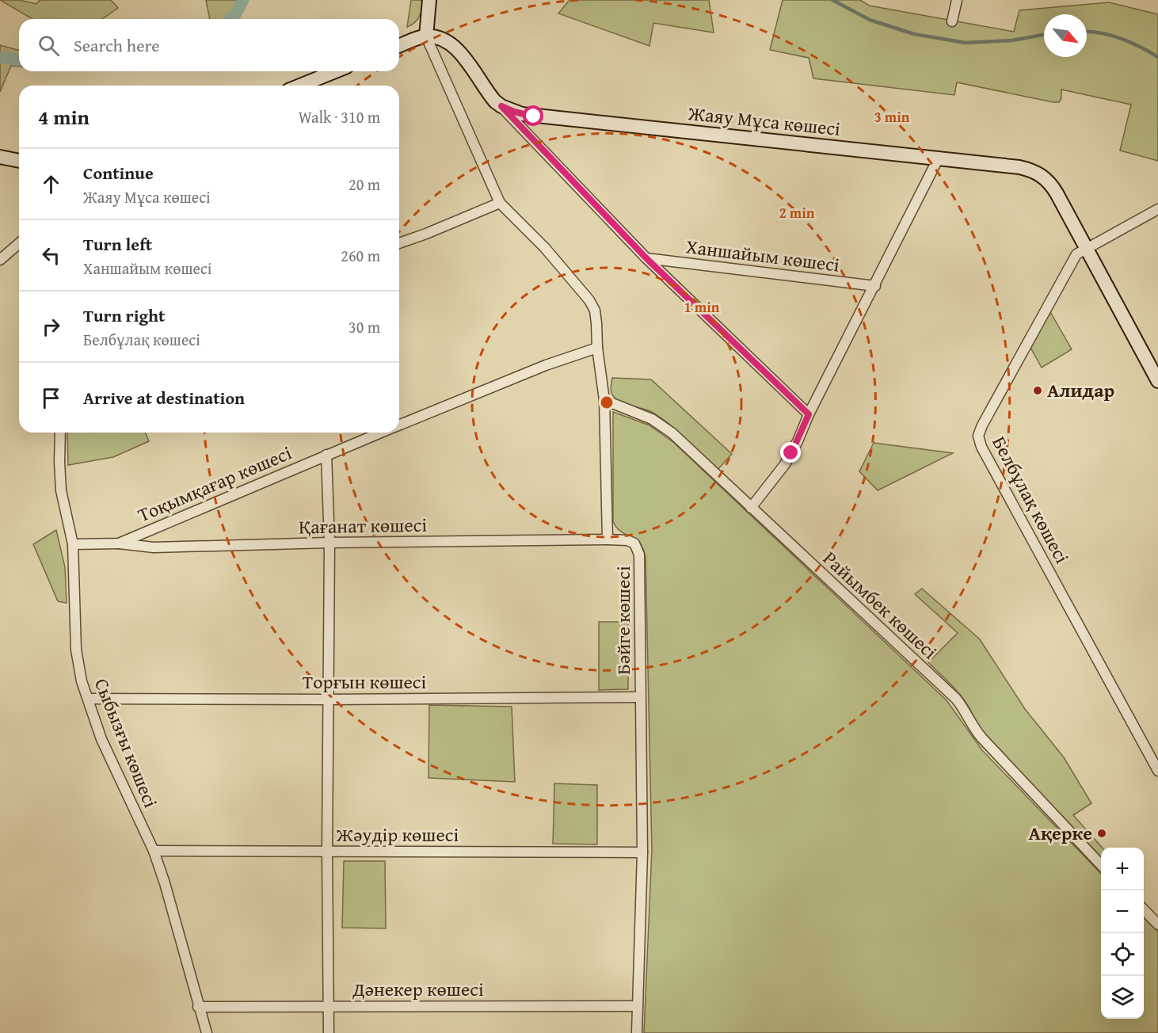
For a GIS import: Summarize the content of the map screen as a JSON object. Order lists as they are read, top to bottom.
{
  "streets": {
    "street": [
      "Жаяу Мұса көшесі",
      "Ханшайым көшесі",
      "Тоқымқағар көшесі",
      "Белбұлақ көшесі",
      "Қағанат көшесі",
      "Райымбек көшесі",
      "Бәйге көшесі",
      "Торғын көшесі",
      "Сыбызғы көшесі",
      "Жәудір көшесі",
      "Дәнекер көшесі"
    ]
  },
  "crossings": [
    ["Жаяу Мұса көшесі", "Ханшайым көшесі"],
    ["Жаяу Мұса көшесі", "Белбұлақ көшесі"],
    ["Тоқымқағар көшесі", "Қағанат көшесі"],
    ["Тоқымқағар көшесі", "Сыбызғы көшесі"],
    ["Қағанат көшесі", "Бәйге көшесі"],
    ["Бәйге көшесі", "Торғын көшесі"],
    ["Торғын көшесі", "Сыбызғы көшесі"],
    ["Сыбызғы көшесі", "Жәудір көшесі"],
    ["Сыбызғы көшесі", "Дәнекер көшесі"]
  ],
  "places": ["Алидар", "Ақерке"],
  "north": "bottom right",
  "page": {
    "search": "Search here",
    "heading": ["4 min", "Walk · 310 m"],
    "list": [
      ["Continue", "Жаяу Мұса көшесі", "20 m"],
      ["Turn left", "Ханшайым көшесі", "260 m"],
      ["Turn right", "Белбұлақ көшесі", "30 m"],
      "Arrive at destination"
    ],
    "map_buttons": ["+", "−"]
  },
  "rings": ["3 min", "2 min", "1 min"]
}
